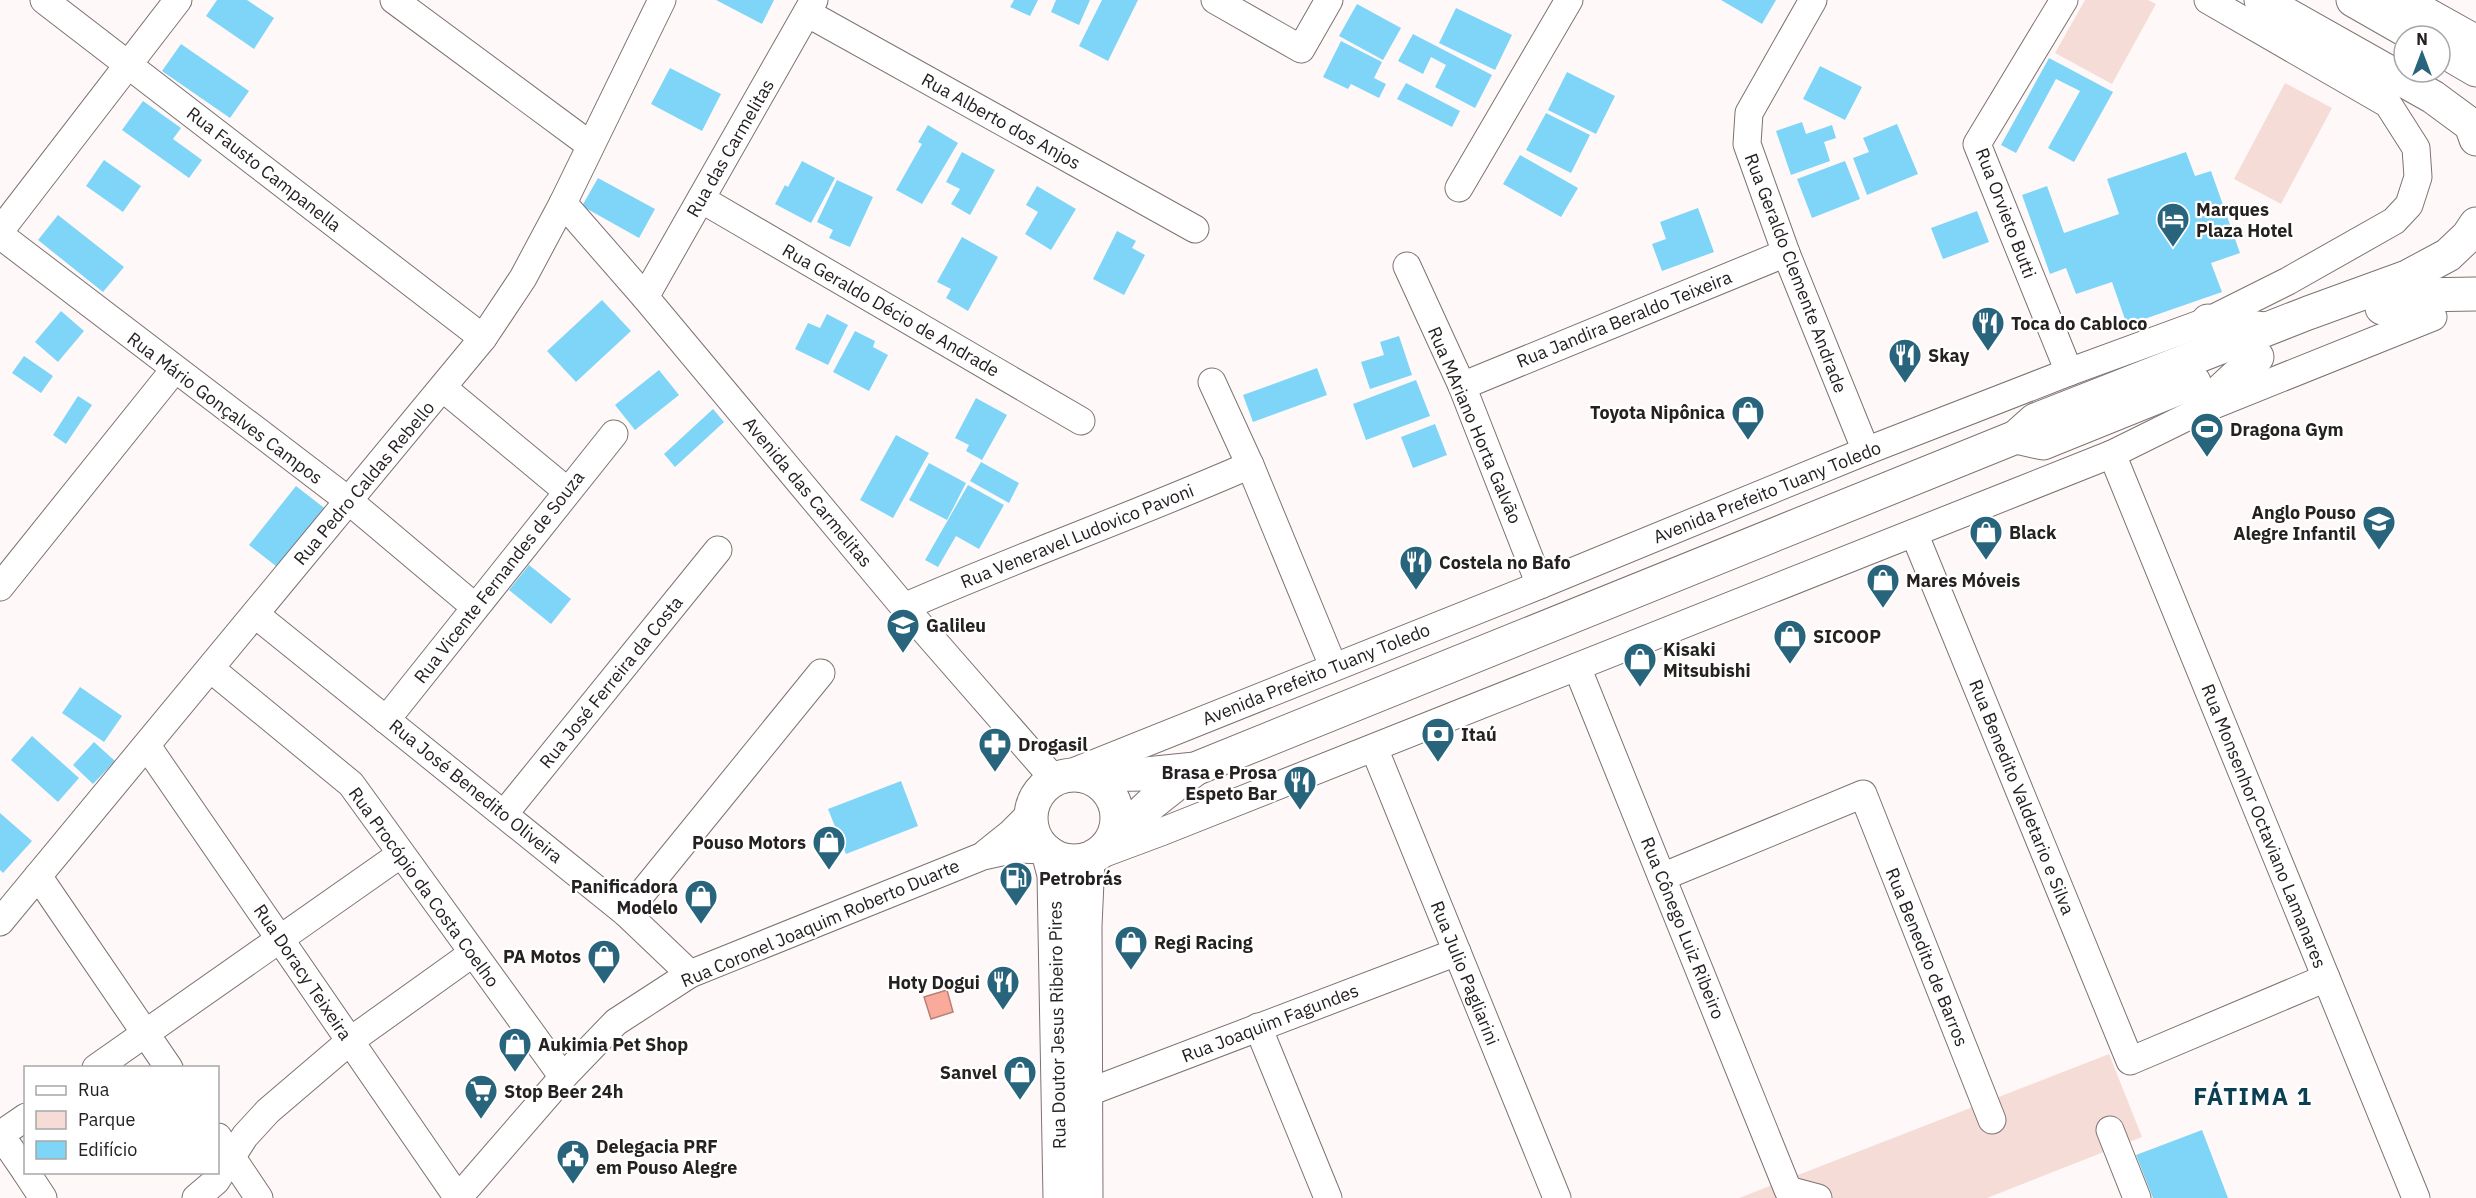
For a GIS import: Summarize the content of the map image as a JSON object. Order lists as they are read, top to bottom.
{
  "streets": {
    "main road": ["Rua Doutor Jesus Ribeiro Pires"],
    "street": [
      "Rua Alberto dos Anjos",
      "Rua das Carmelitas",
      "Rua Fausto Campanella",
      "Rua Orvieto Butti",
      "Rua Geraldo Clemente Andrade",
      "Rua Geraldo Décio de Andrade",
      "Rua Jandira Beraldo Teixeira",
      "Rua Mário Gonçalves Campos",
      "Rua MAriano Horta Galvão",
      "Rua Pedro Caldas Rebello",
      "Avenida das Carmelitas",
      "Avenida Prefeito Tuany Toledo",
      "Rua Veneravel Ludovico Pavoni",
      "Rua Vicente Fernandes de Souza",
      "Rua José Ferreira da Costa",
      "Rua José Benedito Oliveira",
      "Rua Benedito Valdetario e Silva",
      "Rua Monsenhor Octaviano Lamanares",
      "Rua Procópio da Costa Coelho",
      "Rua Coronel Joaquim Roberto Duarte",
      "Rua Cônego Luiz Ribeiro",
      "Rua Benedito de Barros",
      "Rua Doracy Teixeira",
      "Rua Julio Pagliarini",
      "Rua Joaquim Fagundes"
    ]
  },
  "crossings": [
    ["Rua Alberto dos Anjos", "Rua das Carmelitas"],
    ["Rua das Carmelitas", "Rua Geraldo Décio de Andrade"],
    ["Rua das Carmelitas", "Avenida das Carmelitas"],
    ["Rua Fausto Campanella", "Rua Pedro Caldas Rebello"],
    ["Rua Orvieto Butti", "Avenida Prefeito Tuany Toledo"],
    ["Rua Geraldo Clemente Andrade", "Rua Jandira Beraldo Teixeira"],
    ["Rua Geraldo Clemente Andrade", "Avenida Prefeito Tuany Toledo"],
    ["Rua Jandira Beraldo Teixeira", "Rua MAriano Horta Galvão"],
    ["Rua Mário Gonçalves Campos", "Rua Pedro Caldas Rebello"],
    ["Rua Mário Gonçalves Campos", "Rua Vicente Fernandes de Souza"],
    ["Rua MAriano Horta Galvão", "Avenida Prefeito Tuany Toledo"],
    ["Rua Pedro Caldas Rebello", "Avenida das Carmelitas"],
    ["Rua Pedro Caldas Rebello", "Rua José Benedito Oliveira"],
    ["Rua Pedro Caldas Rebello", "Rua Procópio da Costa Coelho"],
    ["Rua Pedro Caldas Rebello", "Rua Doracy Teixeira"],
    ["Avenida das Carmelitas", "Avenida Prefeito Tuany Toledo"],
    ["Avenida das Carmelitas", "Rua Veneravel Ludovico Pavoni"],
    ["Avenida das Carmelitas", "Rua Coronel Joaquim Roberto Duarte"],
    ["Avenida das Carmelitas", "Rua Doutor Jesus Ribeiro Pires"],
    ["Avenida Prefeito Tuany Toledo", "Rua Coronel Joaquim Roberto Duarte"],
    ["Avenida Prefeito Tuany Toledo", "Rua Doutor Jesus Ribeiro Pires"],
    ["Rua Vicente Fernandes de Souza", "Rua José Benedito Oliveira"],
    ["Rua José Ferreira da Costa", "Rua José Benedito Oliveira"],
    ["Rua José Benedito Oliveira", "Rua Coronel Joaquim Roberto Duarte"],
    ["Rua Benedito Valdetario e Silva", "Rua Monsenhor Octaviano Lamanares"],
    ["Rua Procópio da Costa Coelho", "Rua Coronel Joaquim Roberto Duarte"],
    ["Rua Coronel Joaquim Roberto Duarte", "Rua Doracy Teixeira"],
    ["Rua Coronel Joaquim Roberto Duarte", "Rua Doutor Jesus Ribeiro Pires"],
    ["Rua Cônego Luiz Ribeiro", "Rua Benedito de Barros"],
    ["Rua Julio Pagliarini", "Rua Joaquim Fagundes"],
    ["Rua Joaquim Fagundes", "Rua Doutor Jesus Ribeiro Pires"]
  ],
  "districts": ["FÁTIMA 1"],
  "places": {
    "hotel": ["Marques Plaza Hotel"],
    "restaurant": [
      "Toca do Cabloco",
      "Skay",
      "Costela no Bafo",
      "Brasa e Prosa Espeto Bar",
      "Hoty Dogui"
    ],
    "shop": [
      "Toyota Nipônica",
      "Black",
      "Mares Móveis",
      "SICOOP",
      "Kisaki Mitsubishi",
      "Pouso Motors",
      "Panificadora Modelo",
      "Regi Racing",
      "PA Motos",
      "Aukimia Pet Shop",
      "Sanvel"
    ],
    "sports": ["Dragona Gym"],
    "school or university": ["Anglo Pouso Alegre Infantil", "Galileu"],
    "bank": ["Itaú"],
    "pharmacy": ["Drogasil"],
    "fuel station": ["Petrobrás"],
    "supermarket": ["Stop Beer 24h"],
    "public building": ["Delegacia PRF em Pouso Alegre"]
  },
  "legend": ["Rua", "Parque", "Edifício"],
  "north": "top"
}
